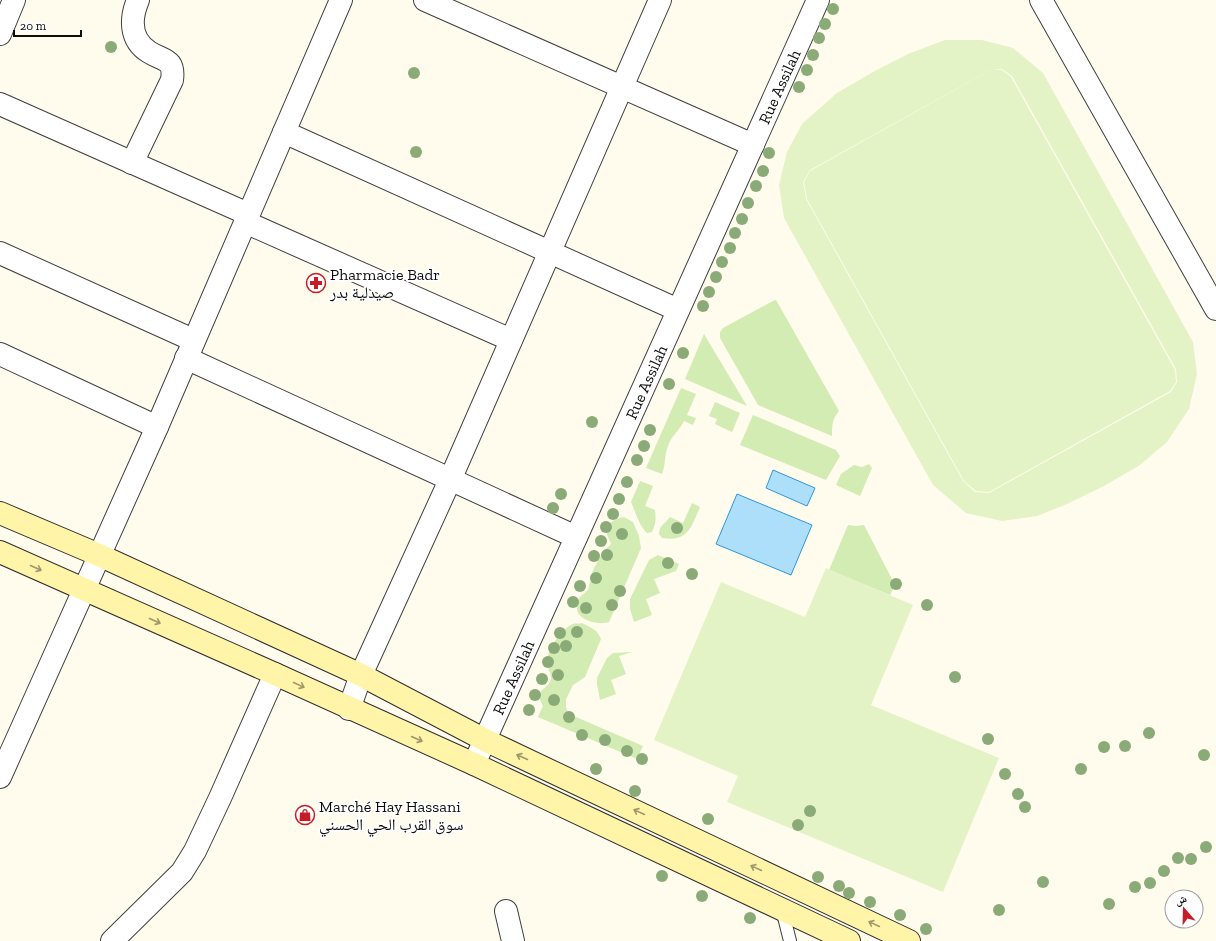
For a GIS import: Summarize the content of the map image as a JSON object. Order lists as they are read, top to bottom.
{
  "streets": {
    "street": ["Rue Assilah"]
  },
  "places": {
    "pharmacy": ["Pharmacie Badr صيدلية بدر"],
    "shop": ["Marché Hay Hassani سوق القرب الحي الحسني"]
  },
  "scale_bar": "20 m",
  "north": "top"
}
